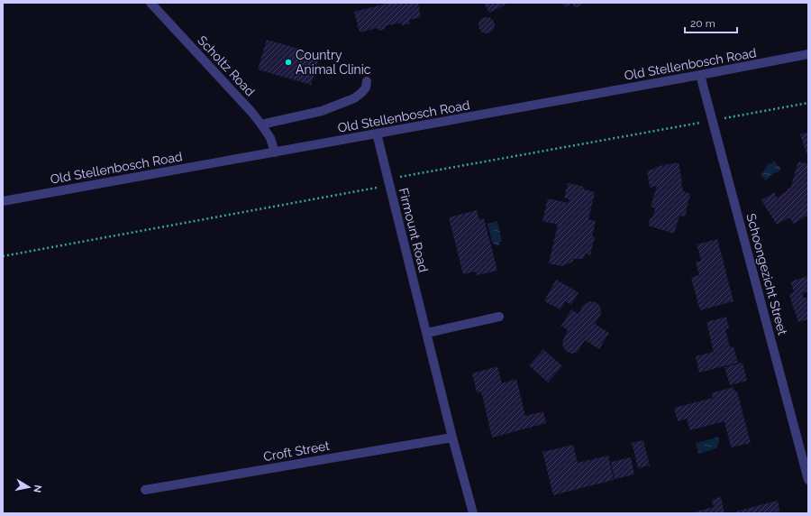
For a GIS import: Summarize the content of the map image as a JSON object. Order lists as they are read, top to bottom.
{
  "streets": {
    "street": [
      "Old Stellenbosch Road",
      "Scholtz Road",
      "Firmount Road",
      "Schoongezicht Street",
      "Croft Street"
    ]
  },
  "crossings": [
    ["Old Stellenbosch Road", "Scholtz Road"],
    ["Old Stellenbosch Road", "Firmount Road"],
    ["Old Stellenbosch Road", "Schoongezicht Street"],
    ["Firmount Road", "Croft Street"]
  ],
  "places": ["Country Animal Clinic"],
  "scale_bar": "20 m",
  "north": "right"
}
